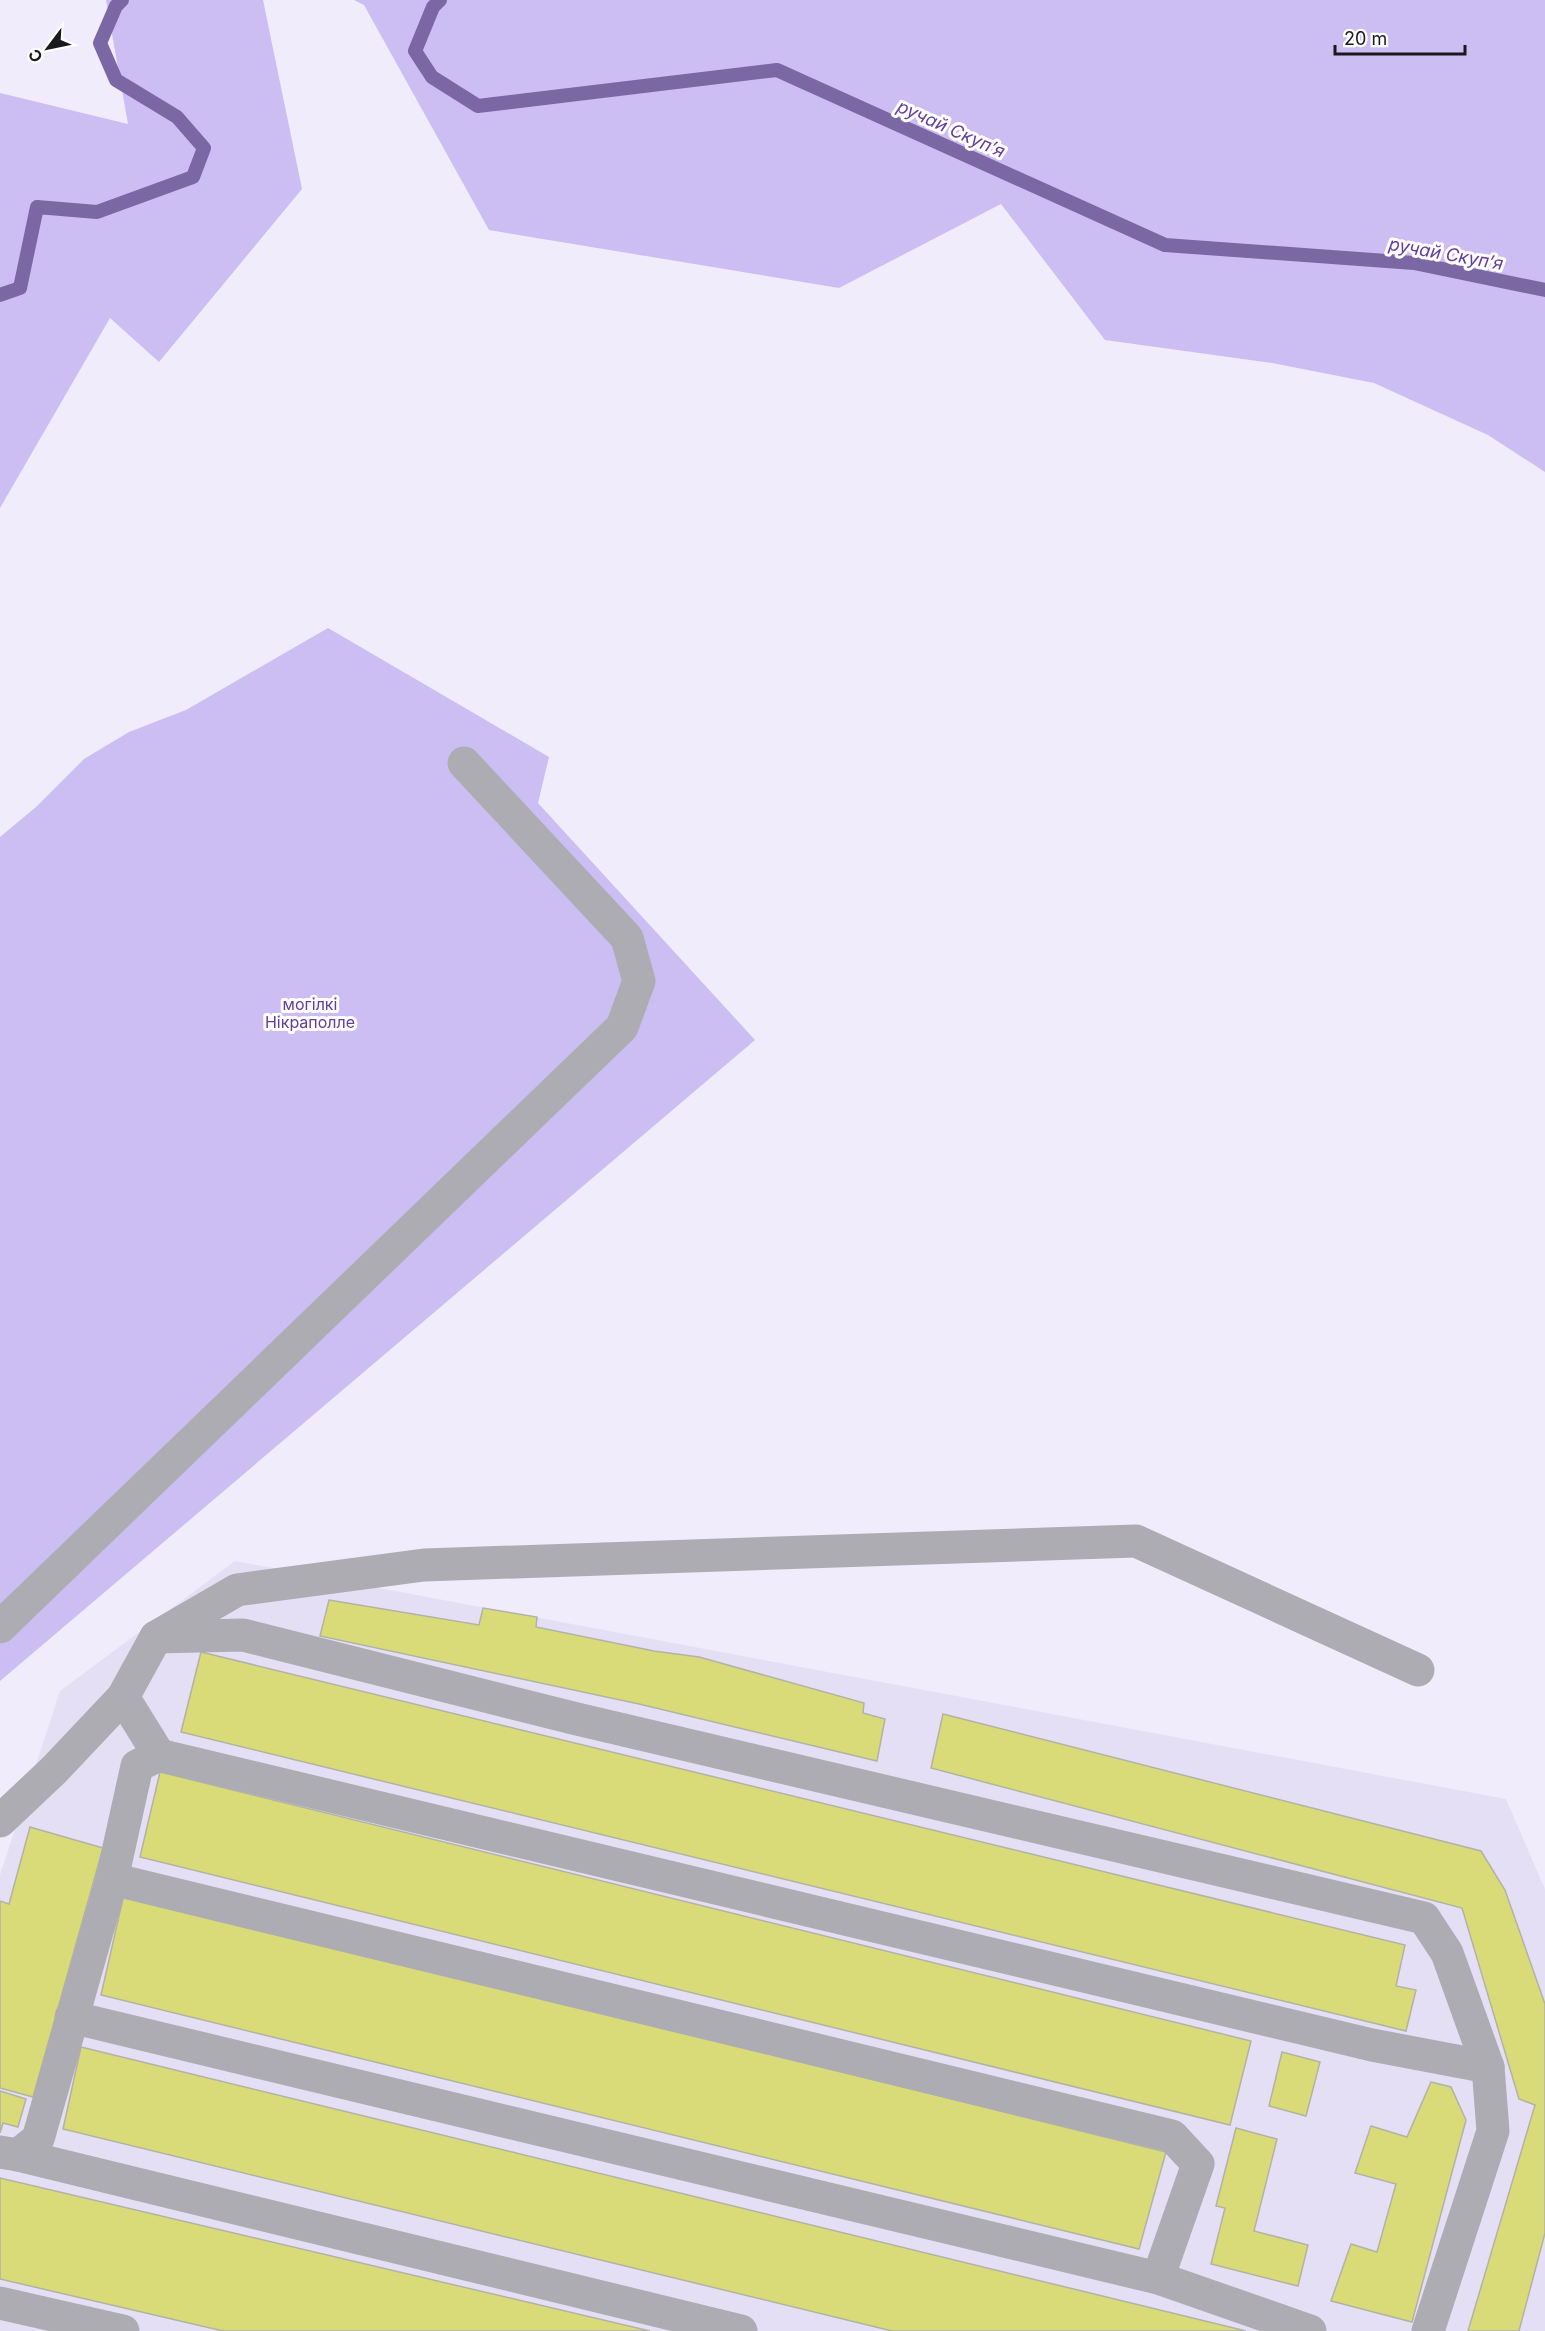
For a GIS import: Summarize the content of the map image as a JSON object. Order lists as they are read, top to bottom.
{
  "water": ["ручай Скупʼя"],
  "parks": ["могілкі Нікраполле"],
  "scale_bar": "20 m",
  "north": "bottom left"
}
